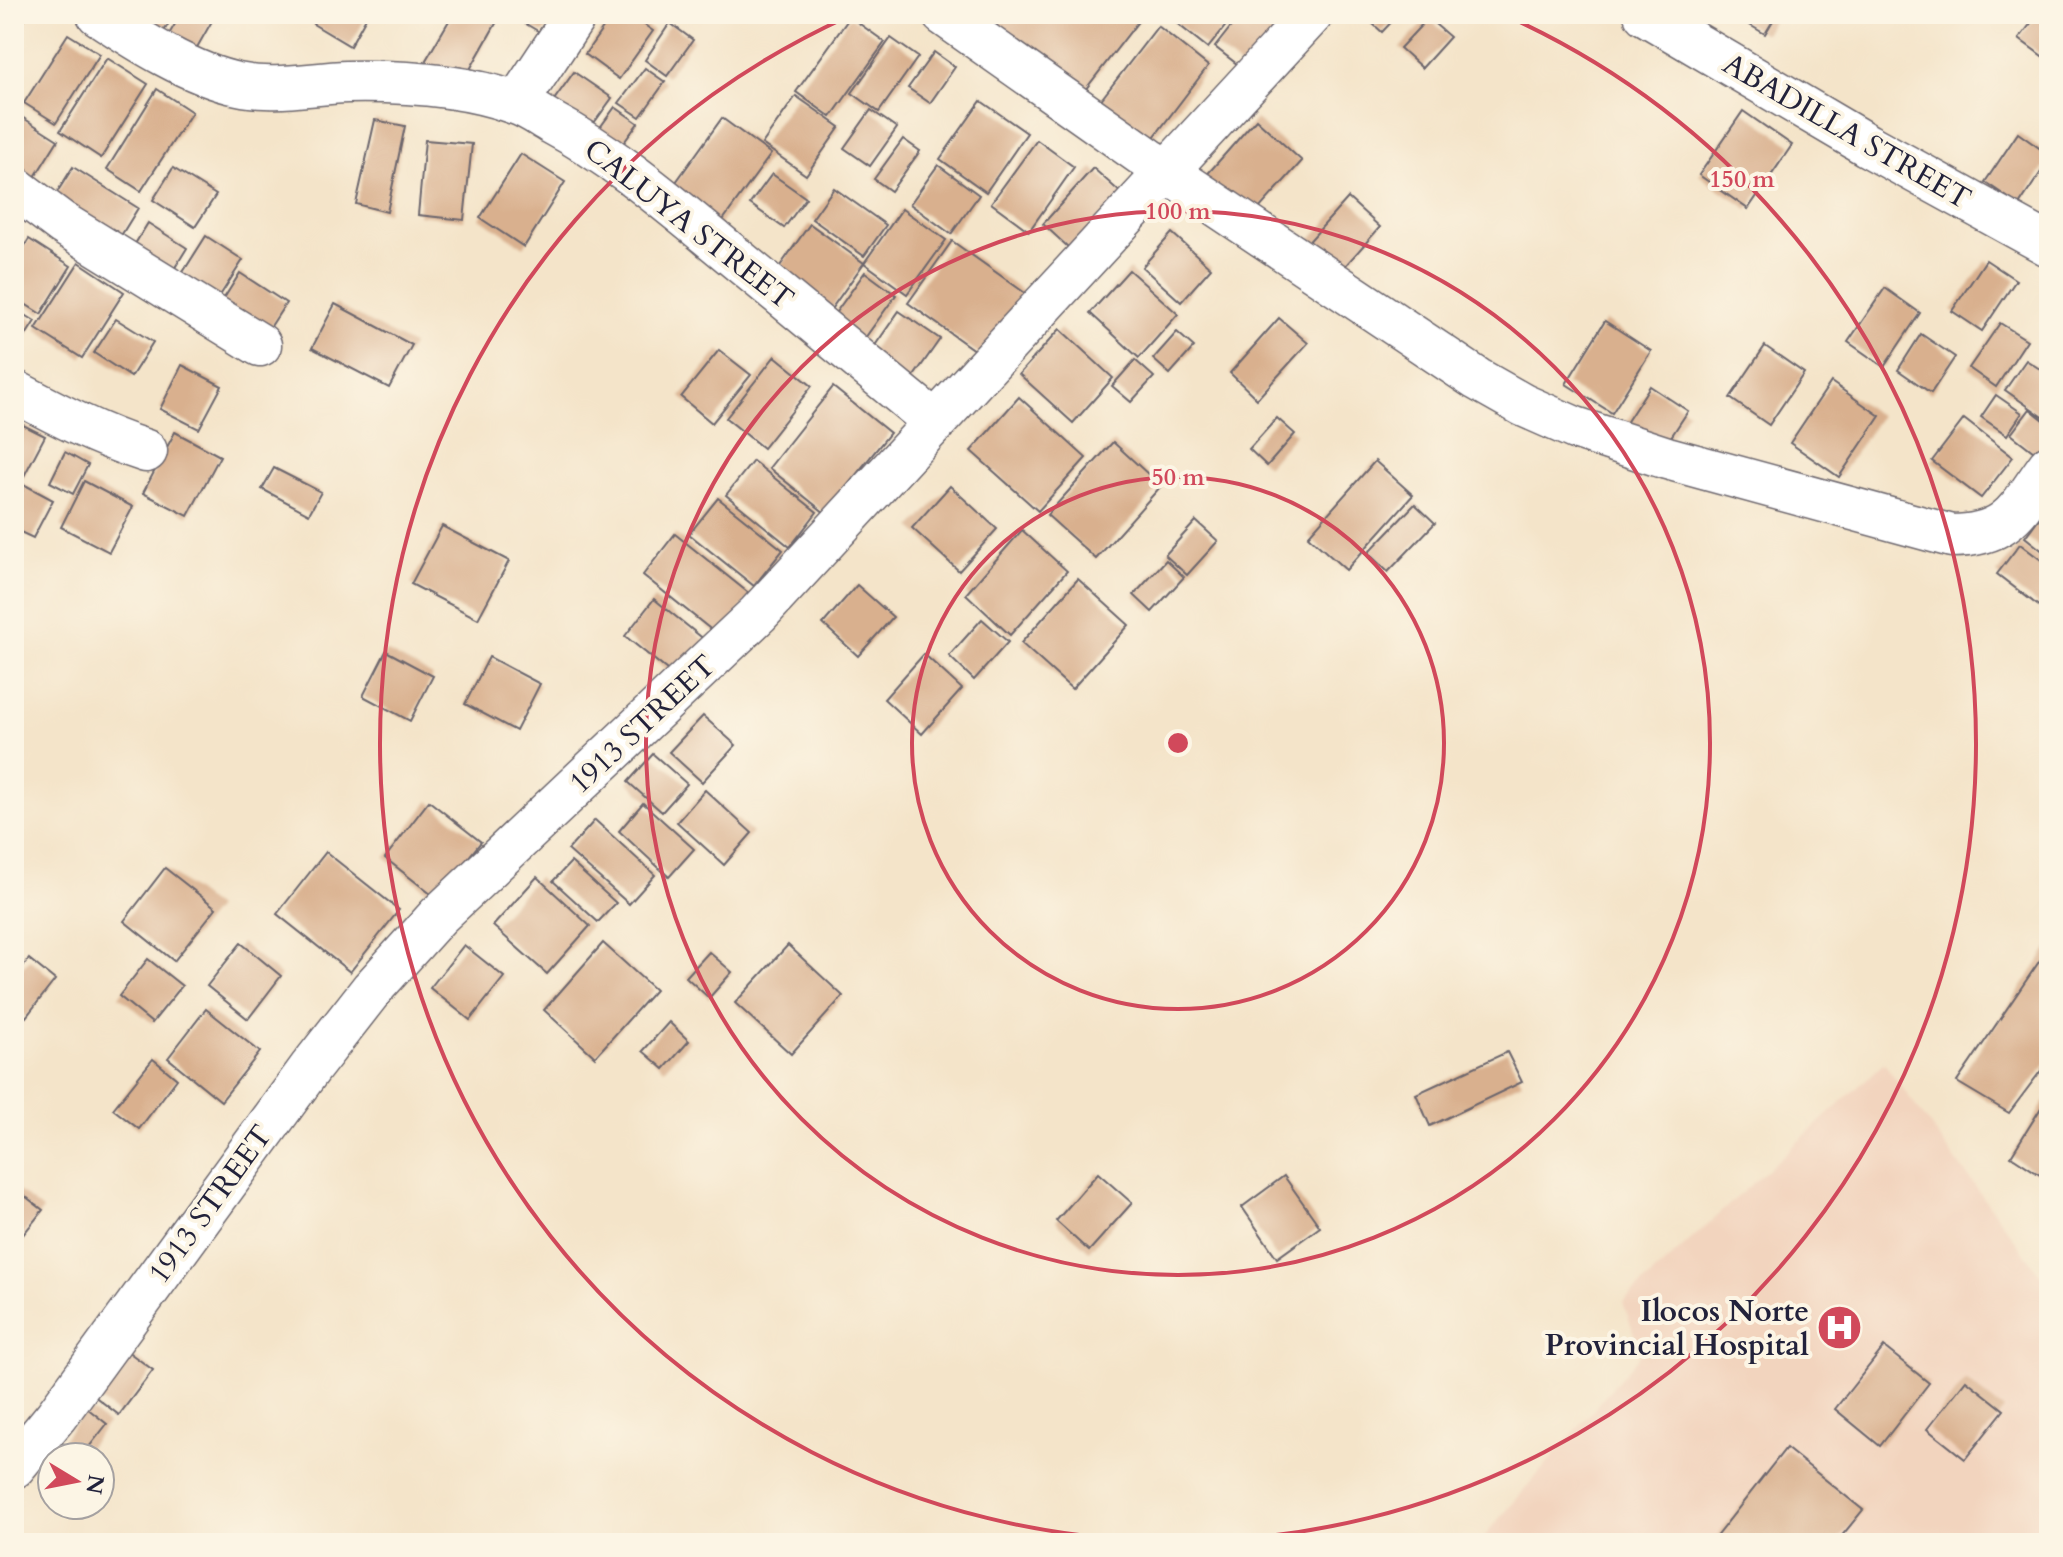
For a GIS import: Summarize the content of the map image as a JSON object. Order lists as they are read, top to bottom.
{
  "streets": {
    "street": ["ABADILLA STREET", "CALUYA STREET", "1913 STREET"]
  },
  "crossings": [
    ["CALUYA STREET", "1913 STREET"]
  ],
  "places": {
    "hospital": ["Ilocos Norte Provincial Hospital"]
  },
  "north": "right",
  "rings": ["150 m", "100 m", "50 m"]
}
